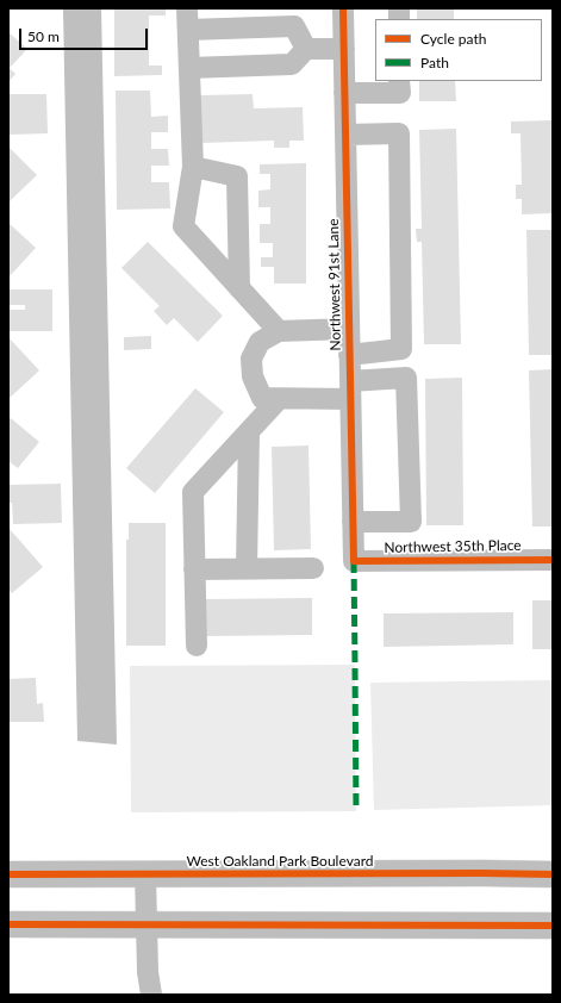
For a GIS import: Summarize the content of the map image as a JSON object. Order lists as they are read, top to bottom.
{
  "streets": {
    "main road": ["West Oakland Park Boulevard"],
    "street": ["Northwest 91st Lane", "Northwest 35th Place"]
  },
  "crossings": [
    ["Northwest 91st Lane", "Northwest 35th Place"]
  ],
  "legend": ["Cycle path", "Path"],
  "scale_bar": "50 m"
}
